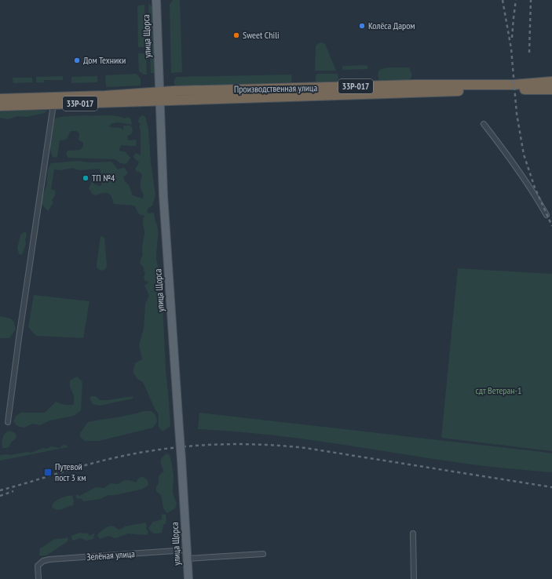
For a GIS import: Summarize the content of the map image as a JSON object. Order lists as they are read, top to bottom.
{
  "streets": {
    "highway": ["33Р-017", "Производственная улица"],
    "main road": ["улица Щорса"],
    "street": ["Зелёная улица"]
  },
  "crossings": [
    ["улица Щорса", "Производственная улица"],
    ["улица Щорса", "Зелёная улица"]
  ],
  "parks": ["сдт Ветеран-1"],
  "places": {
    "other": [
      "Колёса Даром",
      "Sweet Chili",
      "Дом Техники",
      "ТП №4"
    ],
    "transit": ["Путевой пост 3 км"]
  }
}
